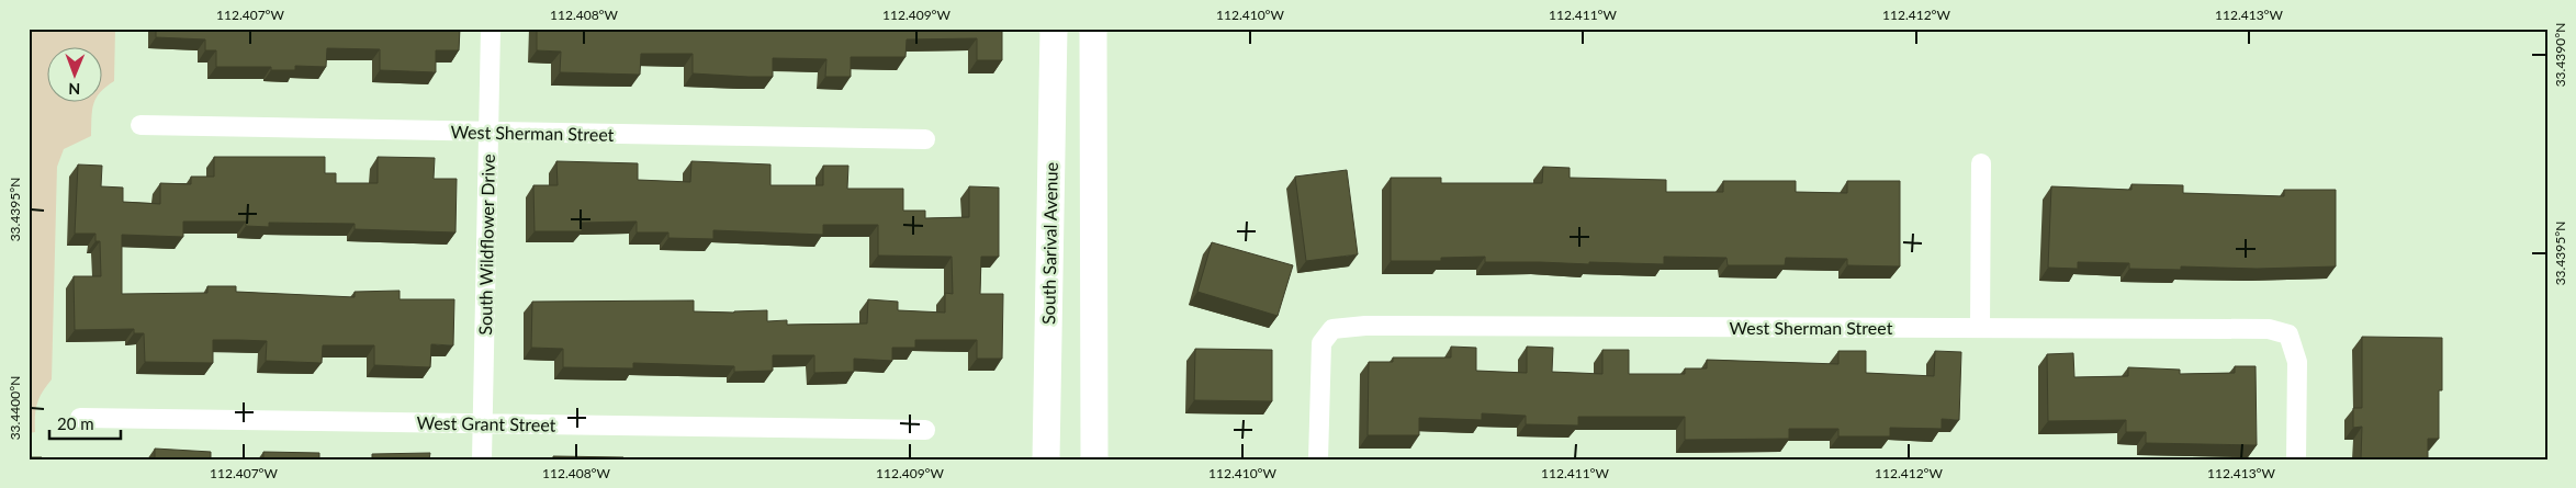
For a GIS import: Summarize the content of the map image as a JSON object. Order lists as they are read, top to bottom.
{
  "streets": {
    "main road": ["South Sarival Avenue"],
    "street": ["West Sherman Street", "South Wildflower Drive", "West Grant Street"]
  },
  "crossings": [
    ["West Sherman Street", "South Wildflower Drive"],
    ["South Wildflower Drive", "West Grant Street"]
  ],
  "scale_bar": "20 m",
  "north": "bottom",
  "coordinates": [
    "112.407°W",
    "112.408°W",
    "112.409°W",
    "112.410°W",
    "112.411°W",
    "112.412°W",
    "112.413°W",
    "33.4390°N",
    "33.4395°N",
    "33.4400°N"
  ]
}
